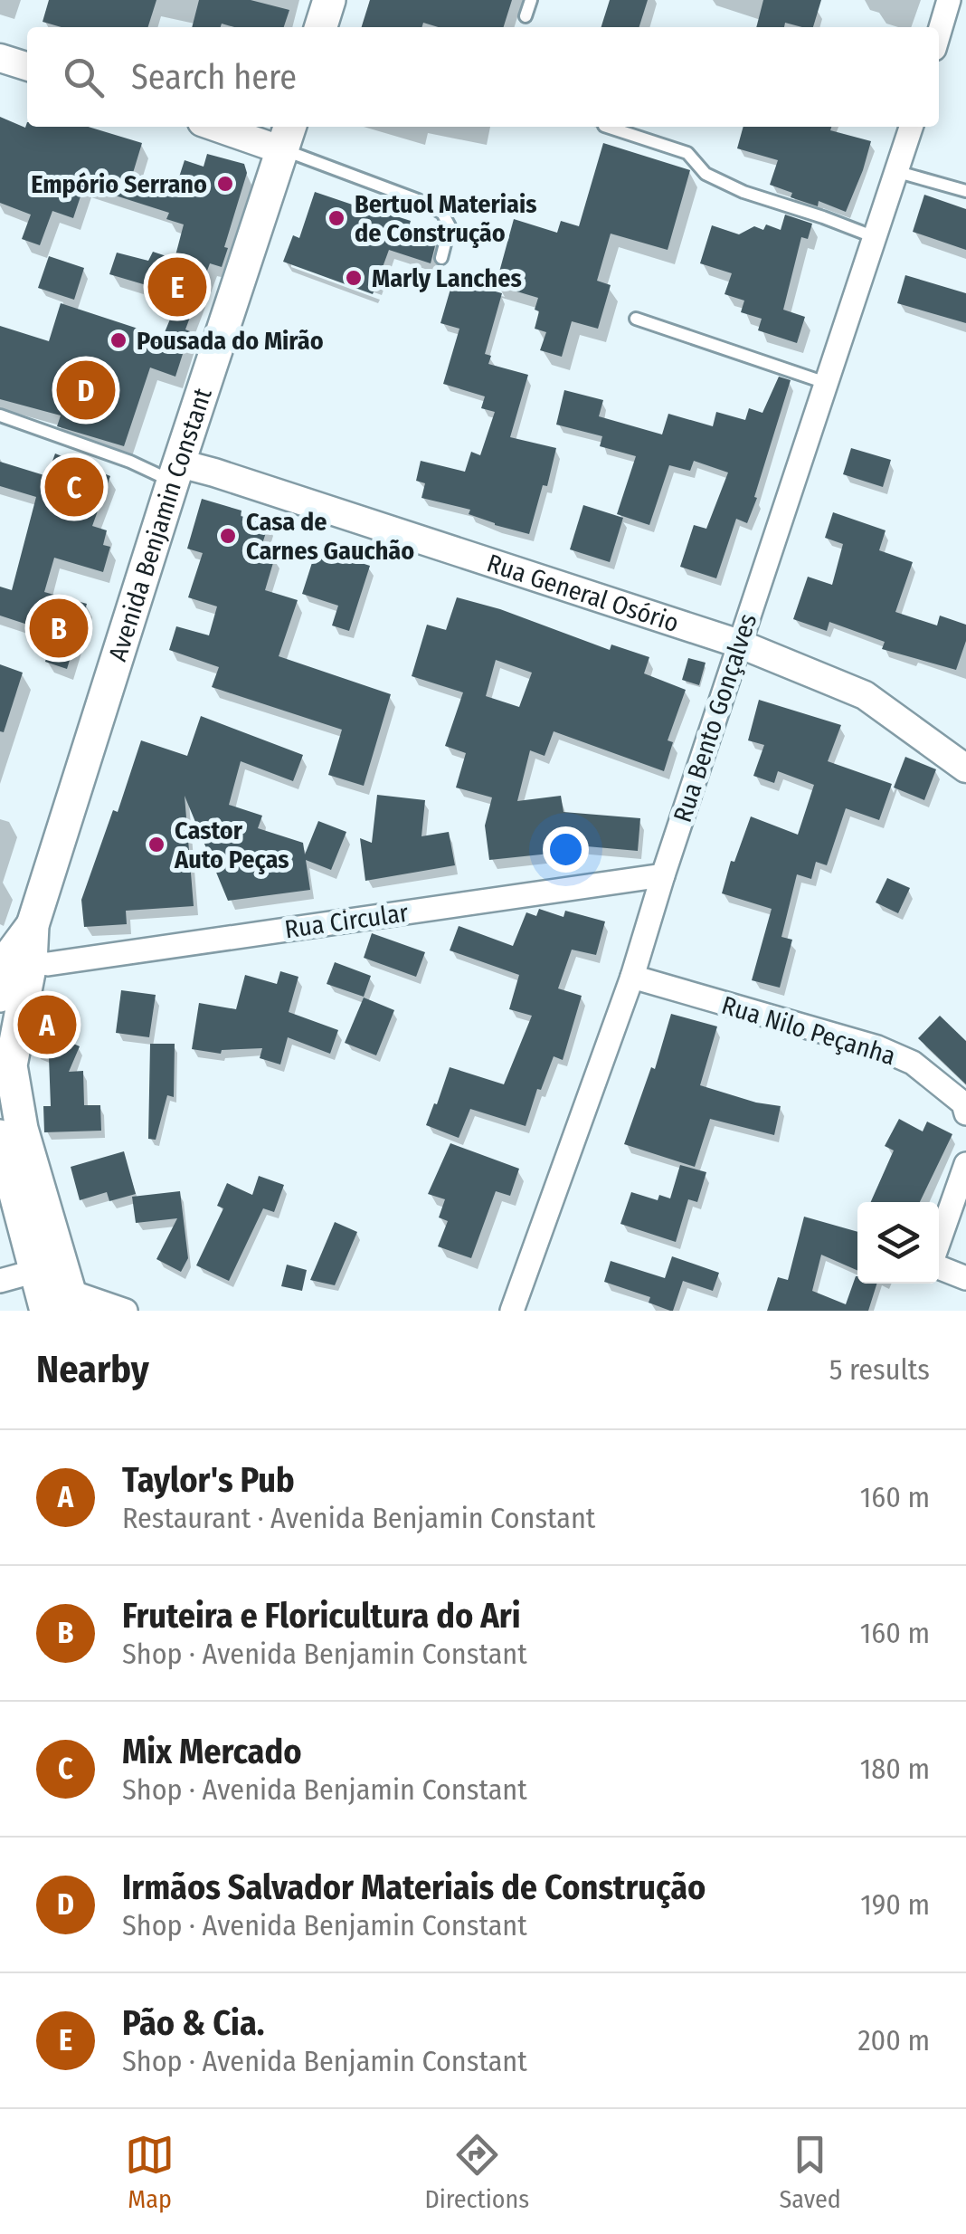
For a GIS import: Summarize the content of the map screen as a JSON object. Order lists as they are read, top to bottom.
{
  "streets": {
    "main road": ["Avenida Benjamin Constant"],
    "street": [
      "Rua General Osório",
      "Rua Bento Gonçalves",
      "Rua Circular",
      "Rua Nilo Peçanha"
    ]
  },
  "crossings": [
    ["Avenida Benjamin Constant", "Rua General Osório"],
    ["Avenida Benjamin Constant", "Rua Circular"],
    ["Rua General Osório", "Rua Bento Gonçalves"],
    ["Rua Bento Gonçalves", "Rua Circular"],
    ["Rua Bento Gonçalves", "Rua Nilo Peçanha"]
  ],
  "places": [
    "Empório Serrano",
    "Bertuol Materiais de Construção",
    "Marly Lanches",
    "Pousada do Mirão",
    "Casa de Carnes Gauchão",
    "Castor Auto Peças"
  ],
  "page": {
    "search": "Search here",
    "pins": [
      "E",
      "D",
      "C",
      "B",
      "A"
    ],
    "heading": ["Nearby", "5 results"],
    "list": [
      {
        "mark": "A",
        "name": "Taylor's Pub",
        "note": "Restaurant · Avenida Benjamin Constant",
        "value": "160 m"
      },
      {
        "mark": "B",
        "name": "Fruteira e Floricultura do Ari",
        "note": "Shop · Avenida Benjamin Constant",
        "value": "160 m"
      },
      {
        "mark": "C",
        "name": "Mix Mercado",
        "note": "Shop · Avenida Benjamin Constant",
        "value": "180 m"
      },
      {
        "mark": "D",
        "name": "Irmãos Salvador Materiais de Construção",
        "note": "Shop · Avenida Benjamin Constant",
        "value": "190 m"
      },
      {
        "mark": "E",
        "name": "Pão & Cia.",
        "note": "Shop · Avenida Benjamin Constant",
        "value": "200 m"
      }
    ],
    "nav": ["Map", "Directions", "Saved"]
  }
}
